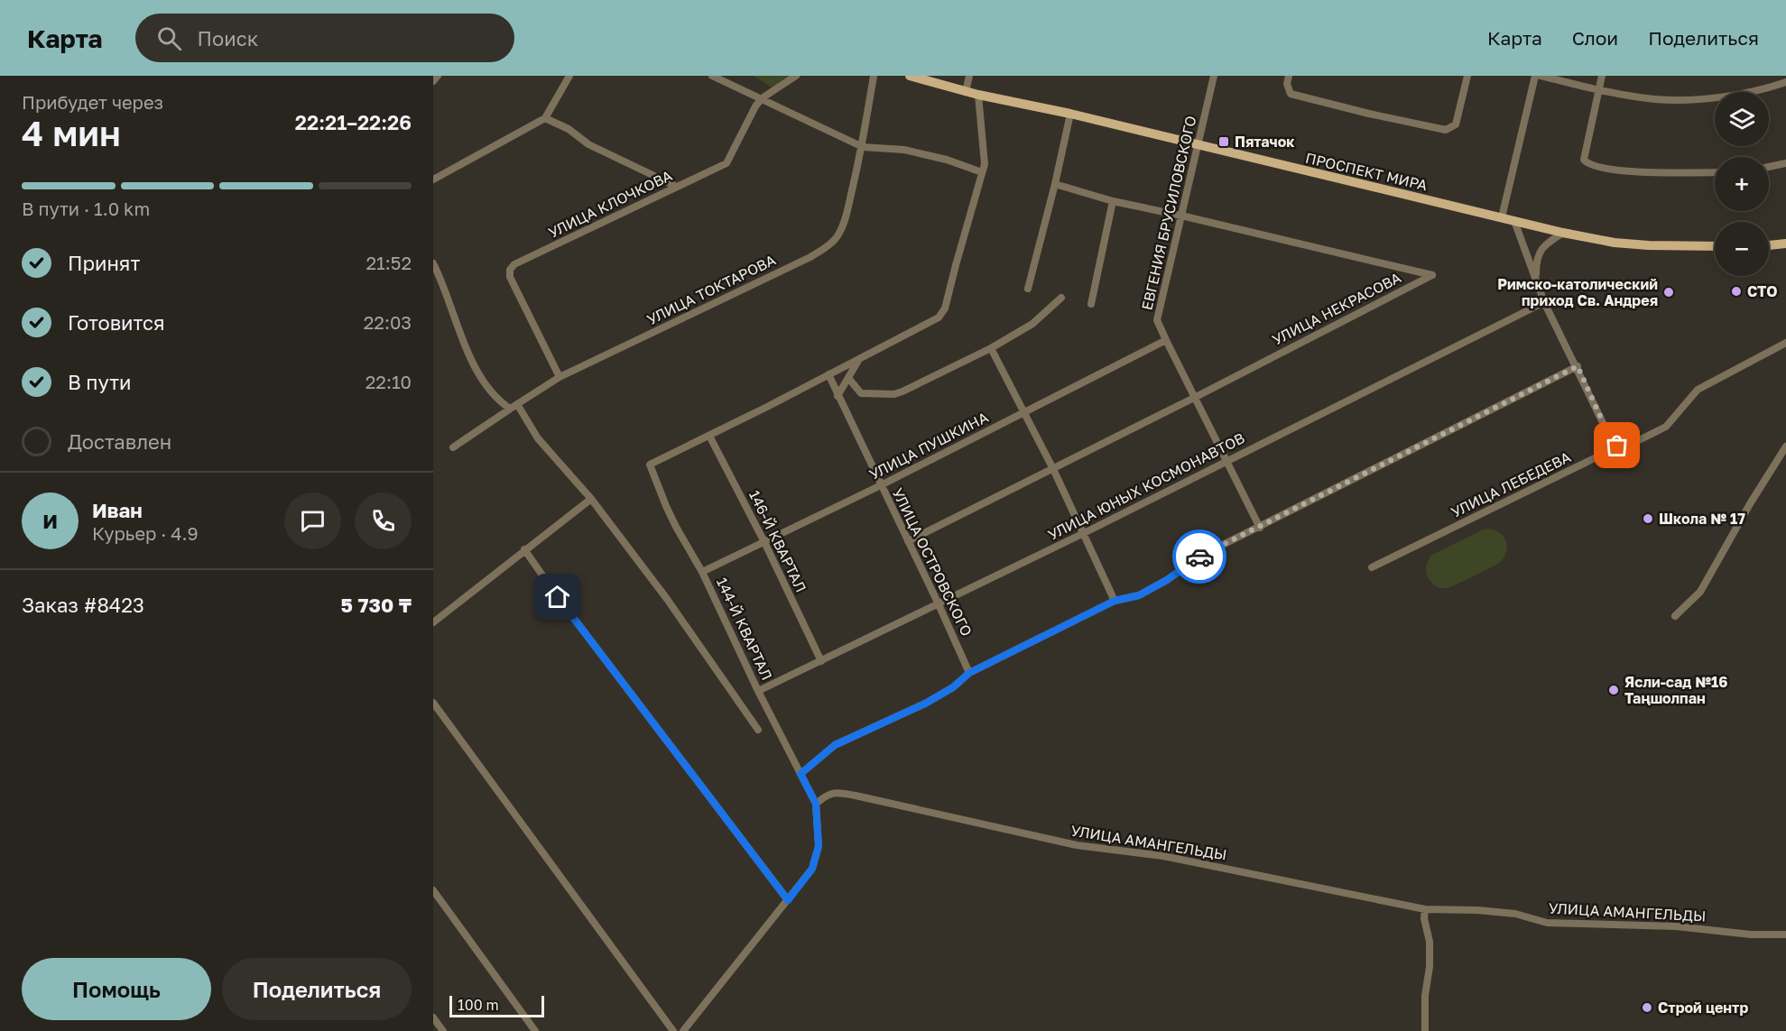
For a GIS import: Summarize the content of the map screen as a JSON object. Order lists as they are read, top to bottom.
{
  "streets": {
    "main road": ["ПРОСПЕКТ МИРА"],
    "street": [
      "УЛИЦА КЛОЧКОВА",
      "ЕВГЕНИЯ БРУСИЛОВСКОГО",
      "УЛИЦА ТОКТАРОВА",
      "УЛИЦА НЕКРАСОВА",
      "УЛИЦА ПУШКИНА",
      "УЛИЦА ЛЕБЕДЕВА",
      "УЛИЦА ЮНЫХ КОСМОНАВТОВ",
      "146-Й КВАРТАЛ",
      "УЛИЦА ОСТРОВСКОГО",
      "144-Й КВАРТАЛ",
      "УЛИЦА АМАНГЕЛЬДЫ"
    ]
  },
  "crossings": [
    ["ПРОСПЕКТ МИРА", "ЕВГЕНИЯ БРУСИЛОВСКОГО"],
    ["УЛИЦА КЛОЧКОВА", "УЛИЦА ТОКТАРОВА"],
    ["ЕВГЕНИЯ БРУСИЛОВСКОГО", "УЛИЦА НЕКРАСОВА"],
    ["ЕВГЕНИЯ БРУСИЛОВСКОГО", "УЛИЦА ПУШКИНА"],
    ["ЕВГЕНИЯ БРУСИЛОВСКОГО", "УЛИЦА ЮНЫХ КОСМОНАВТОВ"],
    ["УЛИЦА НЕКРАСОВА", "УЛИЦА ОСТРОВСКОГО"],
    ["УЛИЦА ПУШКИНА", "146-Й КВАРТАЛ"],
    ["УЛИЦА ПУШКИНА", "УЛИЦА ОСТРОВСКОГО"],
    ["УЛИЦА ПУШКИНА", "144-Й КВАРТАЛ"],
    ["УЛИЦА ЮНЫХ КОСМОНАВТОВ", "146-Й КВАРТАЛ"],
    ["УЛИЦА ЮНЫХ КОСМОНАВТОВ", "УЛИЦА ОСТРОВСКОГО"],
    ["УЛИЦА ЮНЫХ КОСМОНАВТОВ", "144-Й КВАРТАЛ"],
    ["146-Й КВАРТАЛ", "144-Й КВАРТАЛ"],
    ["144-Й КВАРТАЛ", "УЛИЦА АМАНГЕЛЬДЫ"]
  ],
  "places": {
    "transit": ["Пятачок"],
    "other": [
      "СТО",
      "Римско-католический приход Св. Андрея",
      "Школа № 17",
      "Ясли-сад №16 Таңшолпан",
      "Строй центр"
    ]
  },
  "scale_bar": "100 m",
  "page": {
    "header": "Карта",
    "search": "Поиск",
    "nav": ["Карта", "Слои", "Поделиться"],
    "heading": ["4 мин", "Прибудет через", "22:21–22:26"],
    "panel": [
      "Иван",
      "Курьер · 4.9",
      "Заказ #8423",
      "5 730 ₸"
    ],
    "map_buttons": ["+", "−"],
    "bar": "В пути · 1.0 km",
    "list": [
      ["Принят", "21:52"],
      ["Готовится", "22:03"],
      ["В пути", "22:10"],
      "Доставлен"
    ],
    "round": "И",
    "buttons": ["Помощь", "Поделиться"],
    "scale": "100 m"
  }
}
